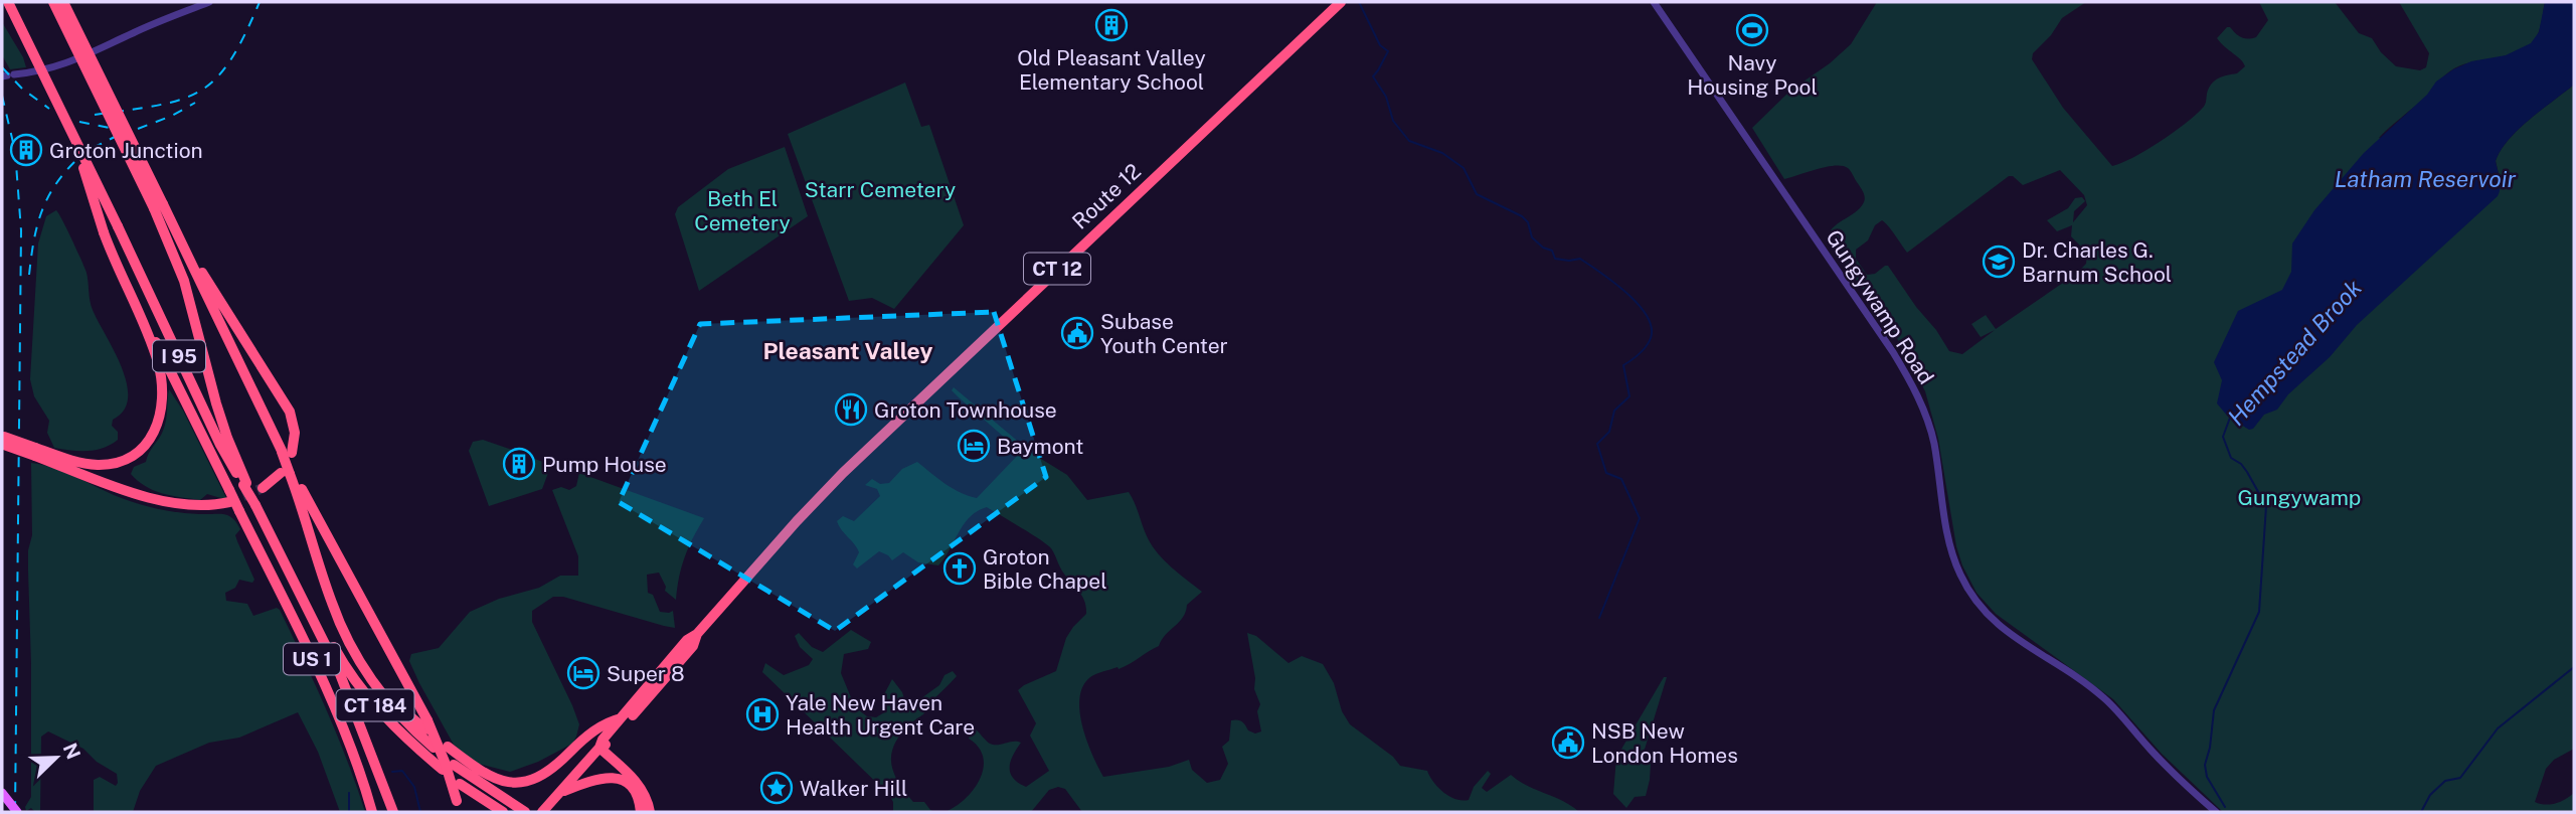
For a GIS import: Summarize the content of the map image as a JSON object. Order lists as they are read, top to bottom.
{
  "streets": {
    "highway": [
      "Route 12",
      "CT 12",
      "I 95",
      "US 1",
      "CT 184"
    ],
    "street": ["Gungywamp Road"]
  },
  "crossings": [
    ["I 95", "US 1"],
    ["I 95", "CT 184"]
  ],
  "districts": ["Pleasant Valley"],
  "water": ["Latham Reservoir", "Hempstead Brook"],
  "parks": ["Starr Cemetery", "Beth El Cemetery", "Gungywamp"],
  "places": {
    "building": ["Old Pleasant Valley Elementary School", "Groton Junction", "Pump House"],
    "sports": ["Navy Housing Pool"],
    "school or university": ["Dr. Charles G. Barnum School"],
    "public building": ["Subase Youth Center", "NSB New London Homes"],
    "restaurant": ["Groton Townhouse"],
    "hotel": ["Baymont", "Super 8"],
    "church": ["Groton Bible Chapel"],
    "hospital": ["Yale New Haven Health Urgent Care"],
    "place": ["Walker Hill"]
  },
  "north": "top right"
}
